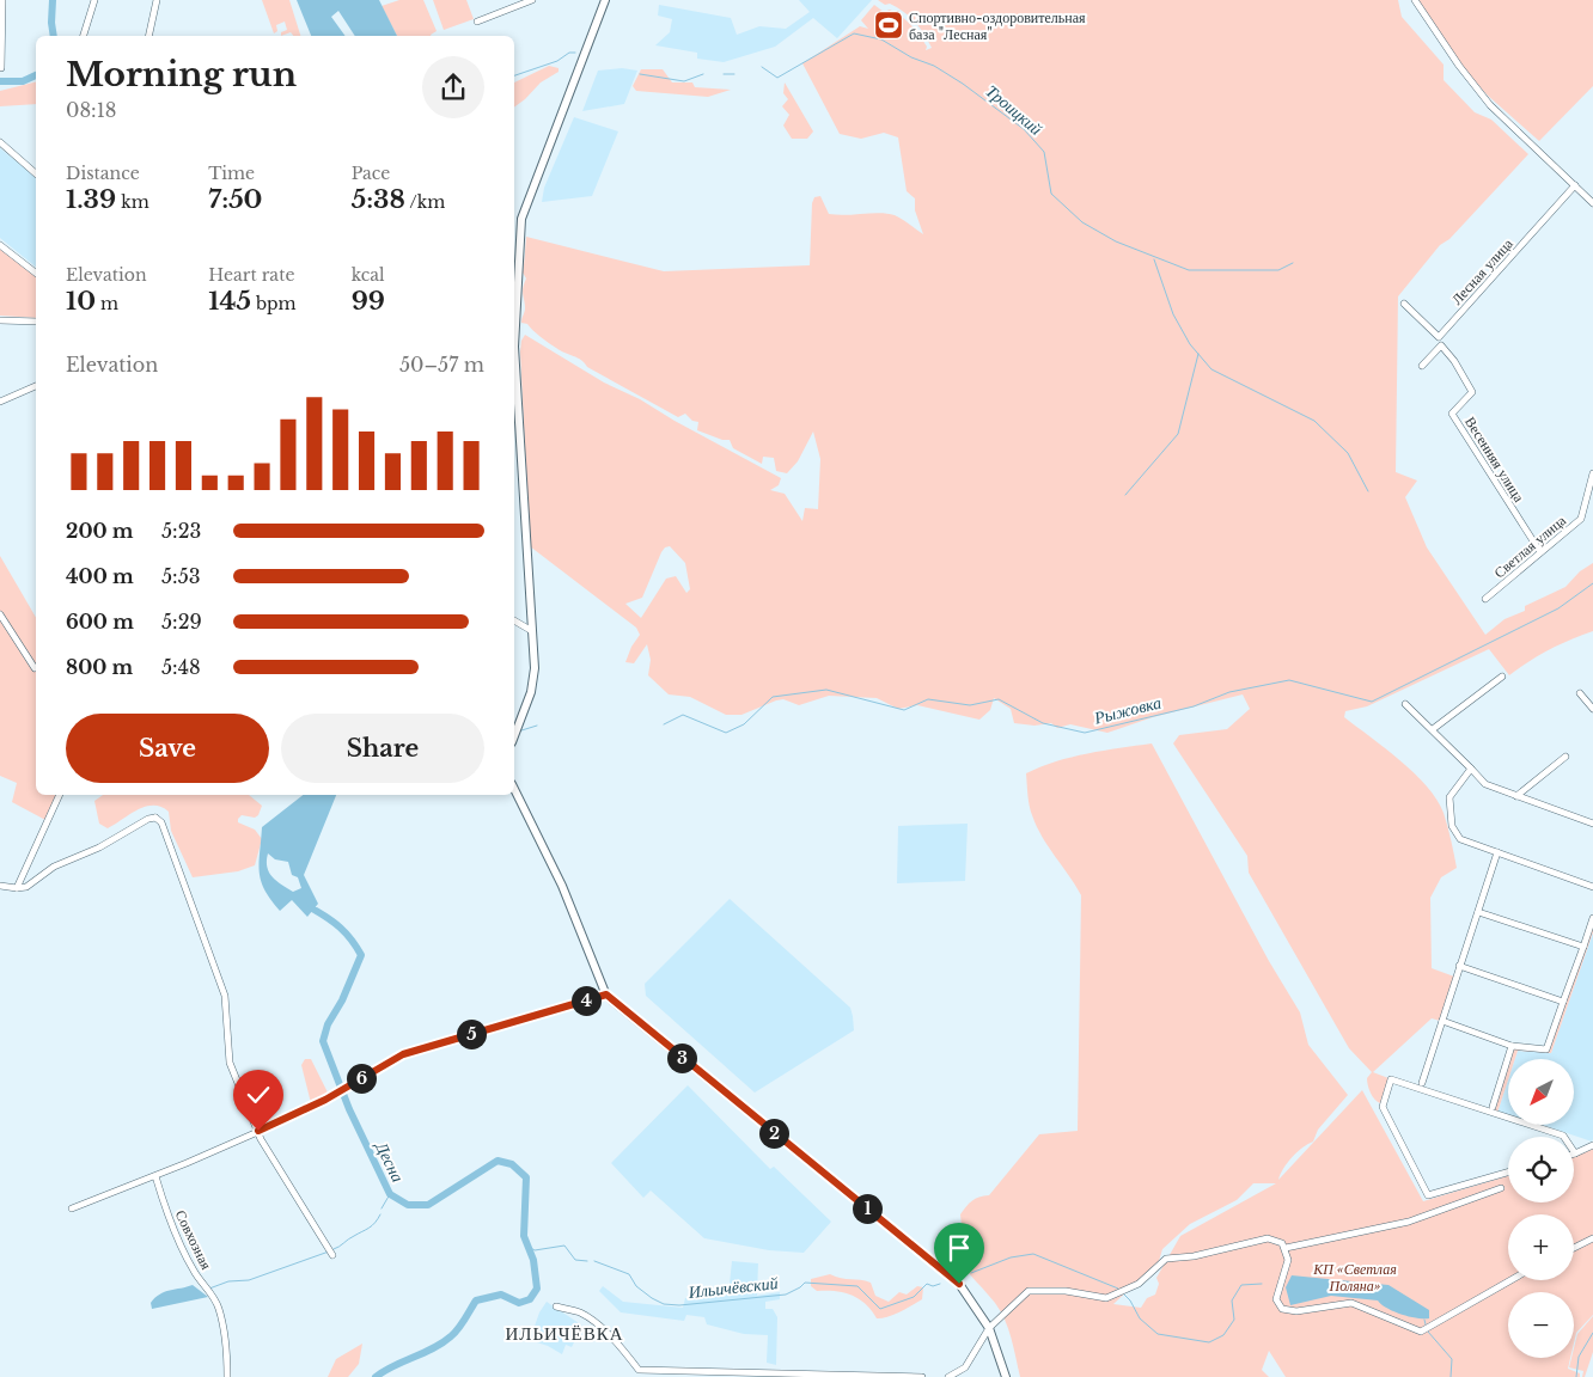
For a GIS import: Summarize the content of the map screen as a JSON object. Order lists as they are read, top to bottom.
{
  "streets": {
    "street": [
      "Лесная улица",
      "Весенняя улица",
      "Светлая улица",
      "Совхозная"
    ]
  },
  "crossings": [
    ["Весенняя улица", "Светлая улица"]
  ],
  "districts": ["ИЛЬИЧЁВКА"],
  "water": [
    "Троицкий",
    "Рыжовка",
    "Десна",
    "Ильичёвский"
  ],
  "parks": ["КП «Светлая Поляна»"],
  "places": {
    "sports": ["Спортивно-оздоровительная база \"Лесная\""]
  },
  "north": "bottom left",
  "page": {
    "heading": ["Morning run", "08:18"],
    "stats": [
      ["Distance", "1.39 km"],
      ["Time", "7:50"],
      ["Pace", "5:38 /km"],
      ["Elevation", "10 m"],
      ["Heart rate", "145 bpm"],
      ["kcal", "99"]
    ],
    "chart": ["Elevation", "50–57 m"],
    "list": [
      {
        "name": "200 m",
        "note": "5:23"
      },
      {
        "name": "400 m",
        "note": "5:53"
      },
      {
        "name": "600 m",
        "note": "5:29"
      },
      {
        "name": "800 m",
        "note": "5:48"
      }
    ],
    "buttons": ["Save", "Share"],
    "pins": [
      "4",
      "5",
      "3",
      "6",
      "2",
      "1"
    ],
    "map_buttons": ["+", "−"]
  }
}
